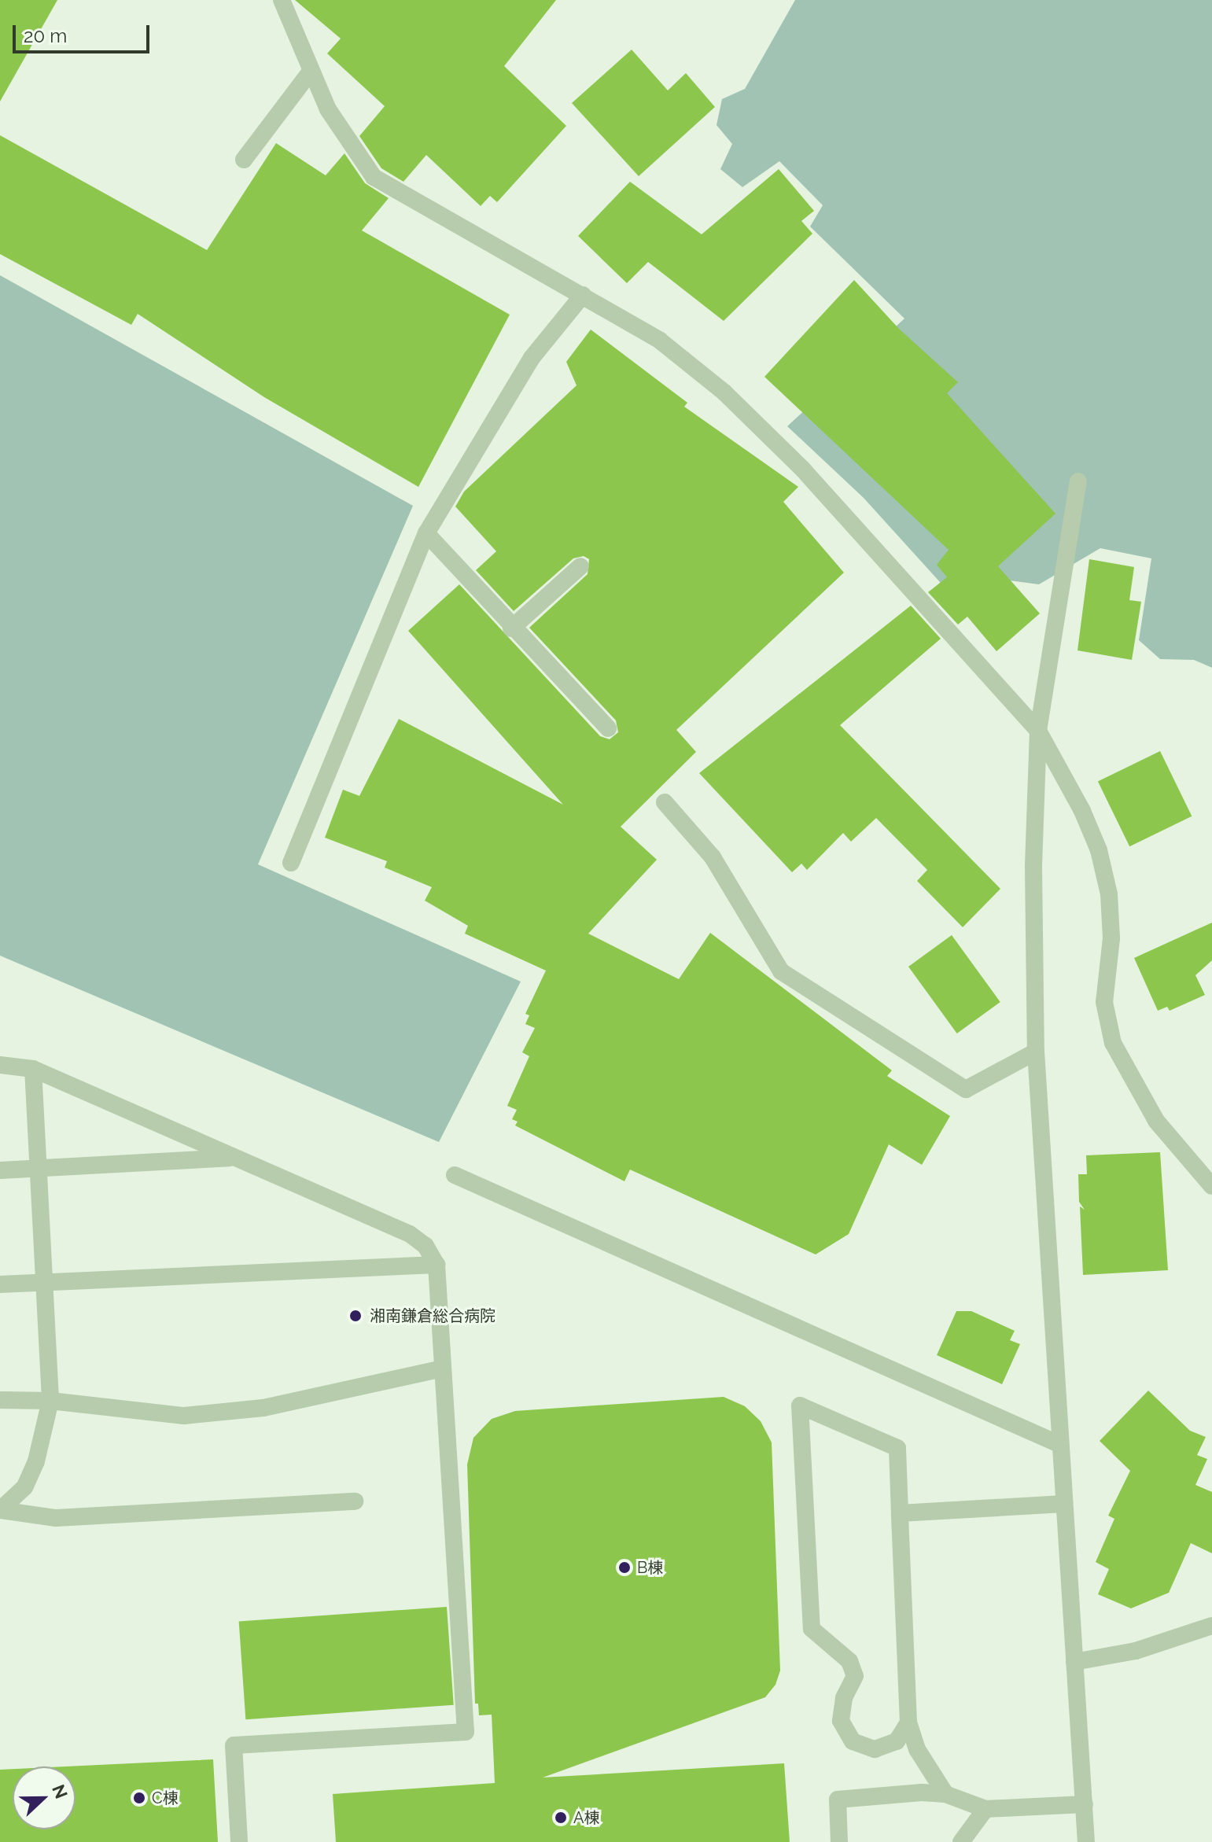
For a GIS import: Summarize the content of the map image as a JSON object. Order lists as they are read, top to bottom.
{
  "places": [
    "湘南鎌倉総合病院",
    "B棟",
    "C棟",
    "A棟"
  ],
  "scale_bar": "20 m",
  "north": "right"
}
